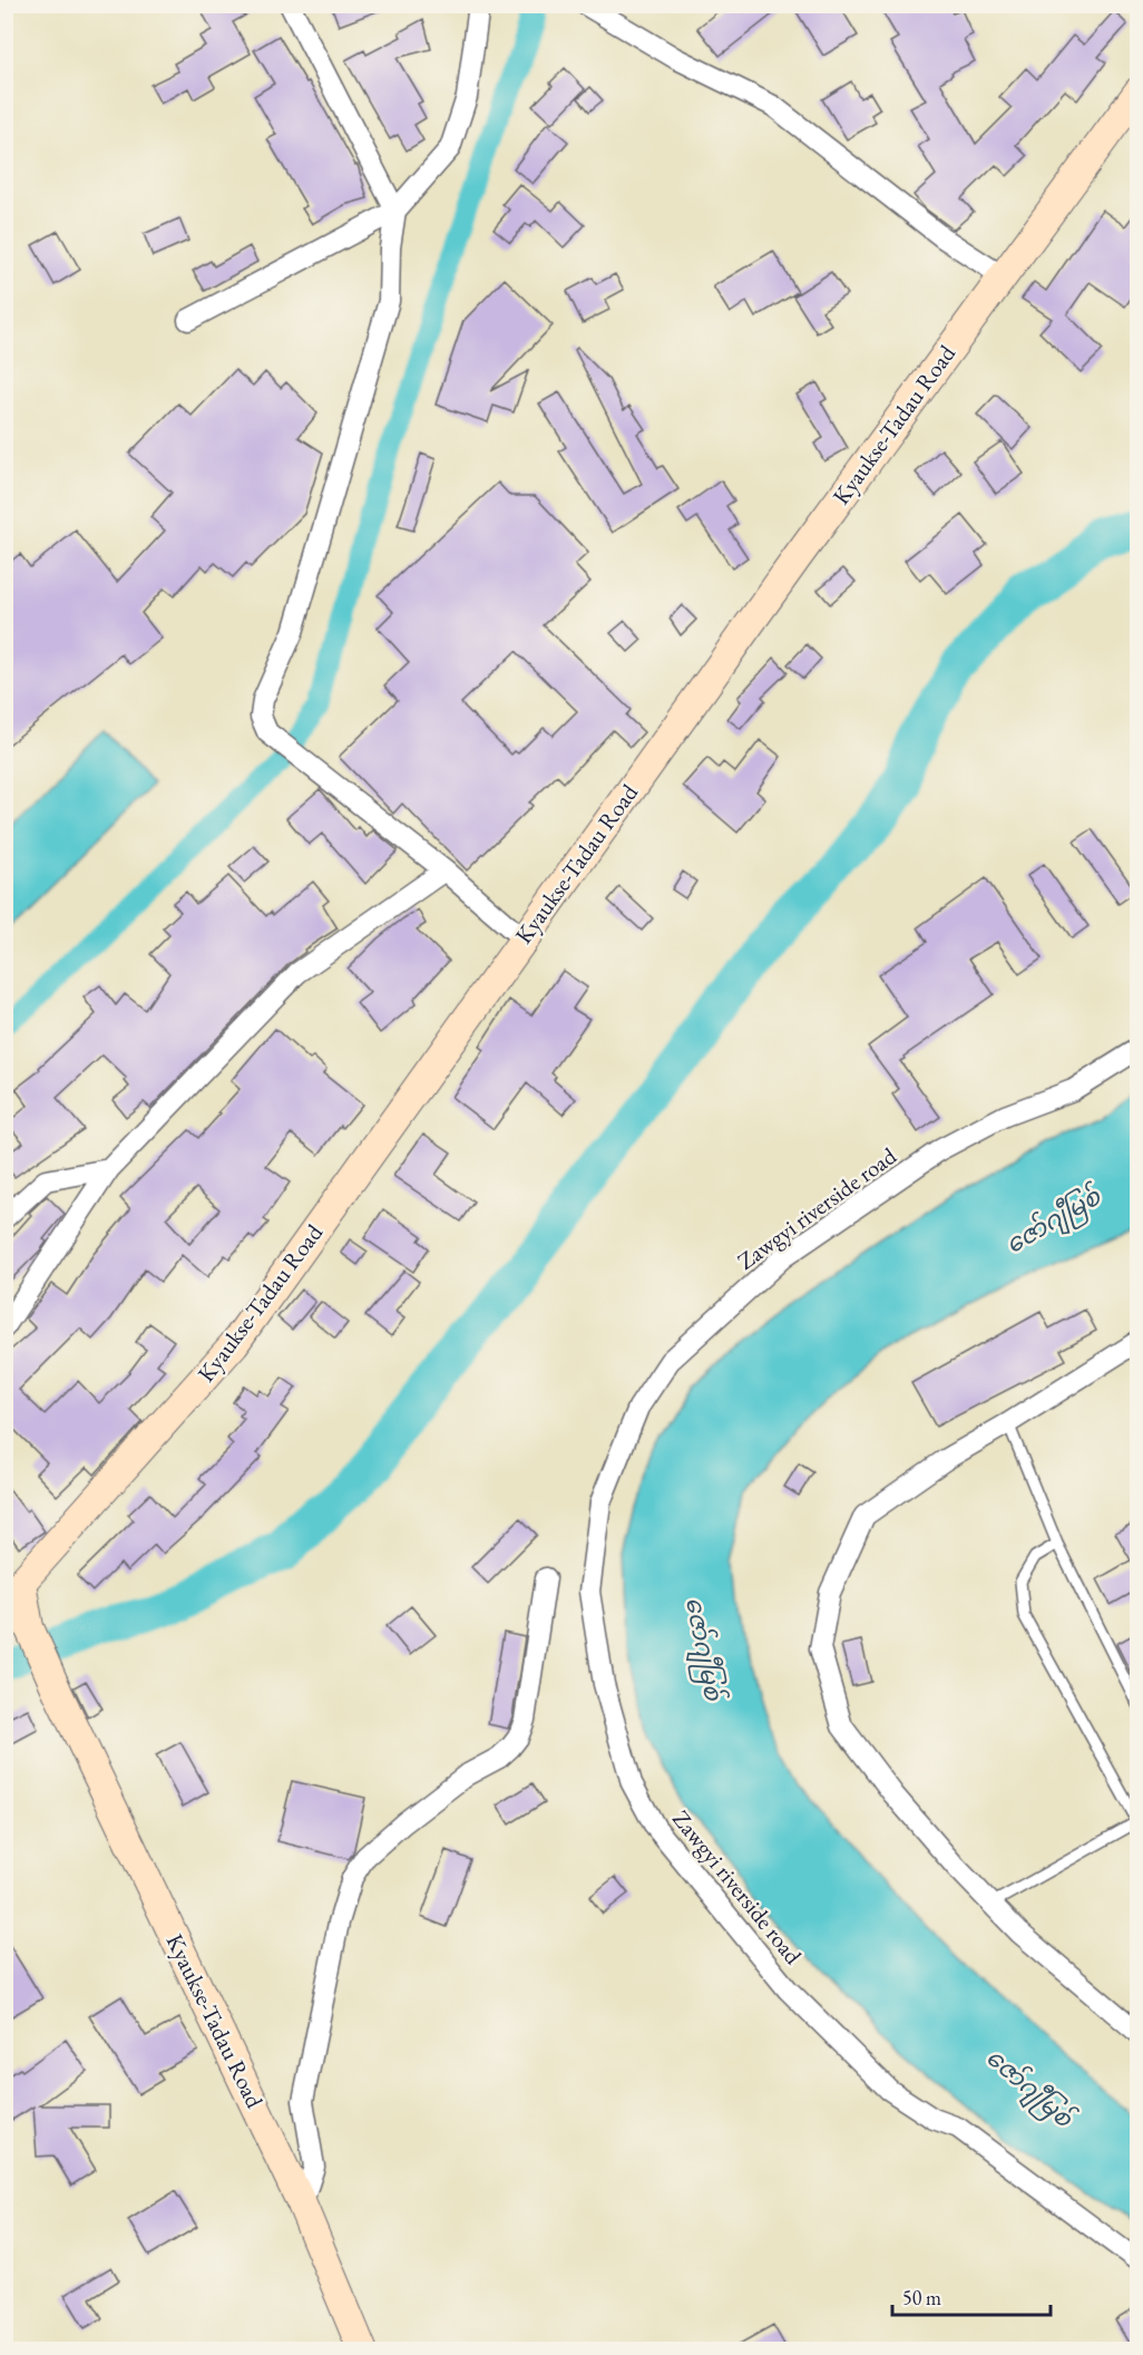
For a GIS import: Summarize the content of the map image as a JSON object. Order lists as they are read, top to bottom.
{
  "streets": {
    "main road": ["Kyaukse-Tadau Road"],
    "street": ["Zawgyi riverside road"]
  },
  "water": ["ဇော်ဂျီမြစ်"],
  "scale_bar": "50 m"
}
